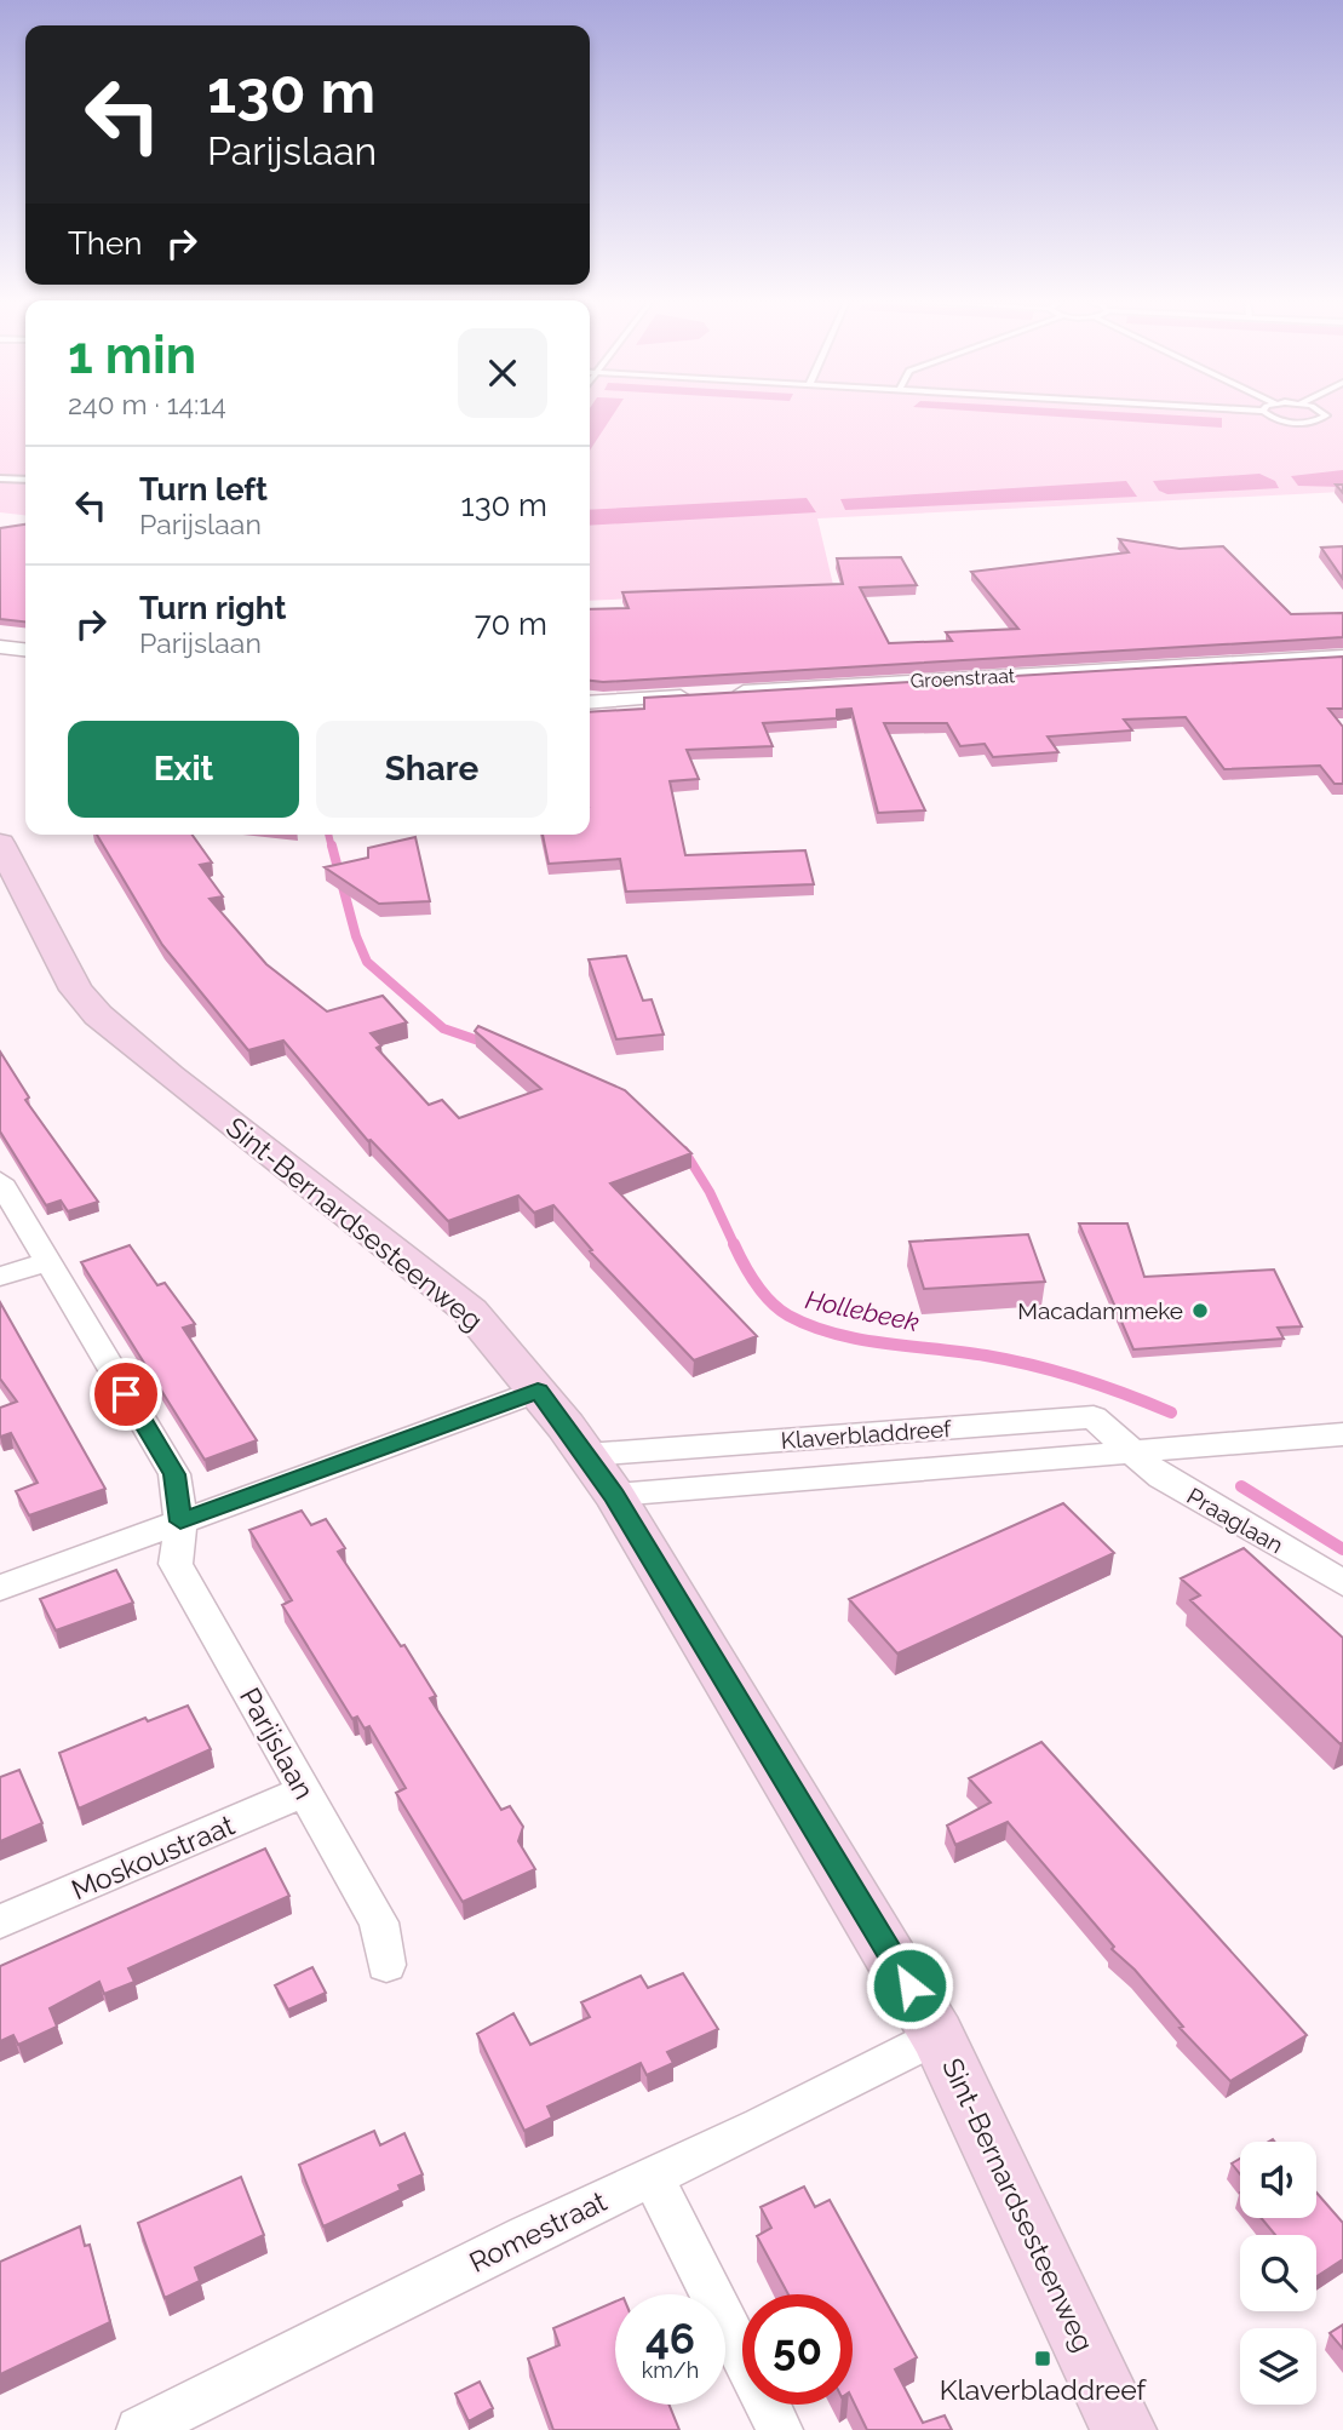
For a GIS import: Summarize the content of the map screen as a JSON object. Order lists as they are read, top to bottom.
{
  "streets": {
    "main road": ["Sint-Bernardsesteenweg"],
    "street": [
      "Groenstraat",
      "Klaverbladdreef",
      "Praaglaan",
      "Parijslaan",
      "Moskoustraat",
      "Romestraat"
    ]
  },
  "crossings": [
    ["Sint-Bernardsesteenweg", "Klaverbladdreef"],
    ["Sint-Bernardsesteenweg", "Romestraat"],
    ["Klaverbladdreef", "Praaglaan"],
    ["Parijslaan", "Moskoustraat"]
  ],
  "water": ["Hollebeek"],
  "places": {
    "other": ["Macadammeke"],
    "transit": ["Klaverbladdreef"]
  },
  "page": {
    "turn": ["130 m", "Parijslaan"],
    "then": "Then",
    "heading": ["1 min", "240 m · 14:14"],
    "list": [
      {
        "name": "Turn left",
        "note": "Parijslaan",
        "value": "130 m"
      },
      {
        "name": "Turn right",
        "note": "Parijslaan",
        "value": "70 m"
      }
    ],
    "buttons": ["Exit", "Share"],
    "speed": "46 km/h",
    "limit": "50"
  }
}
